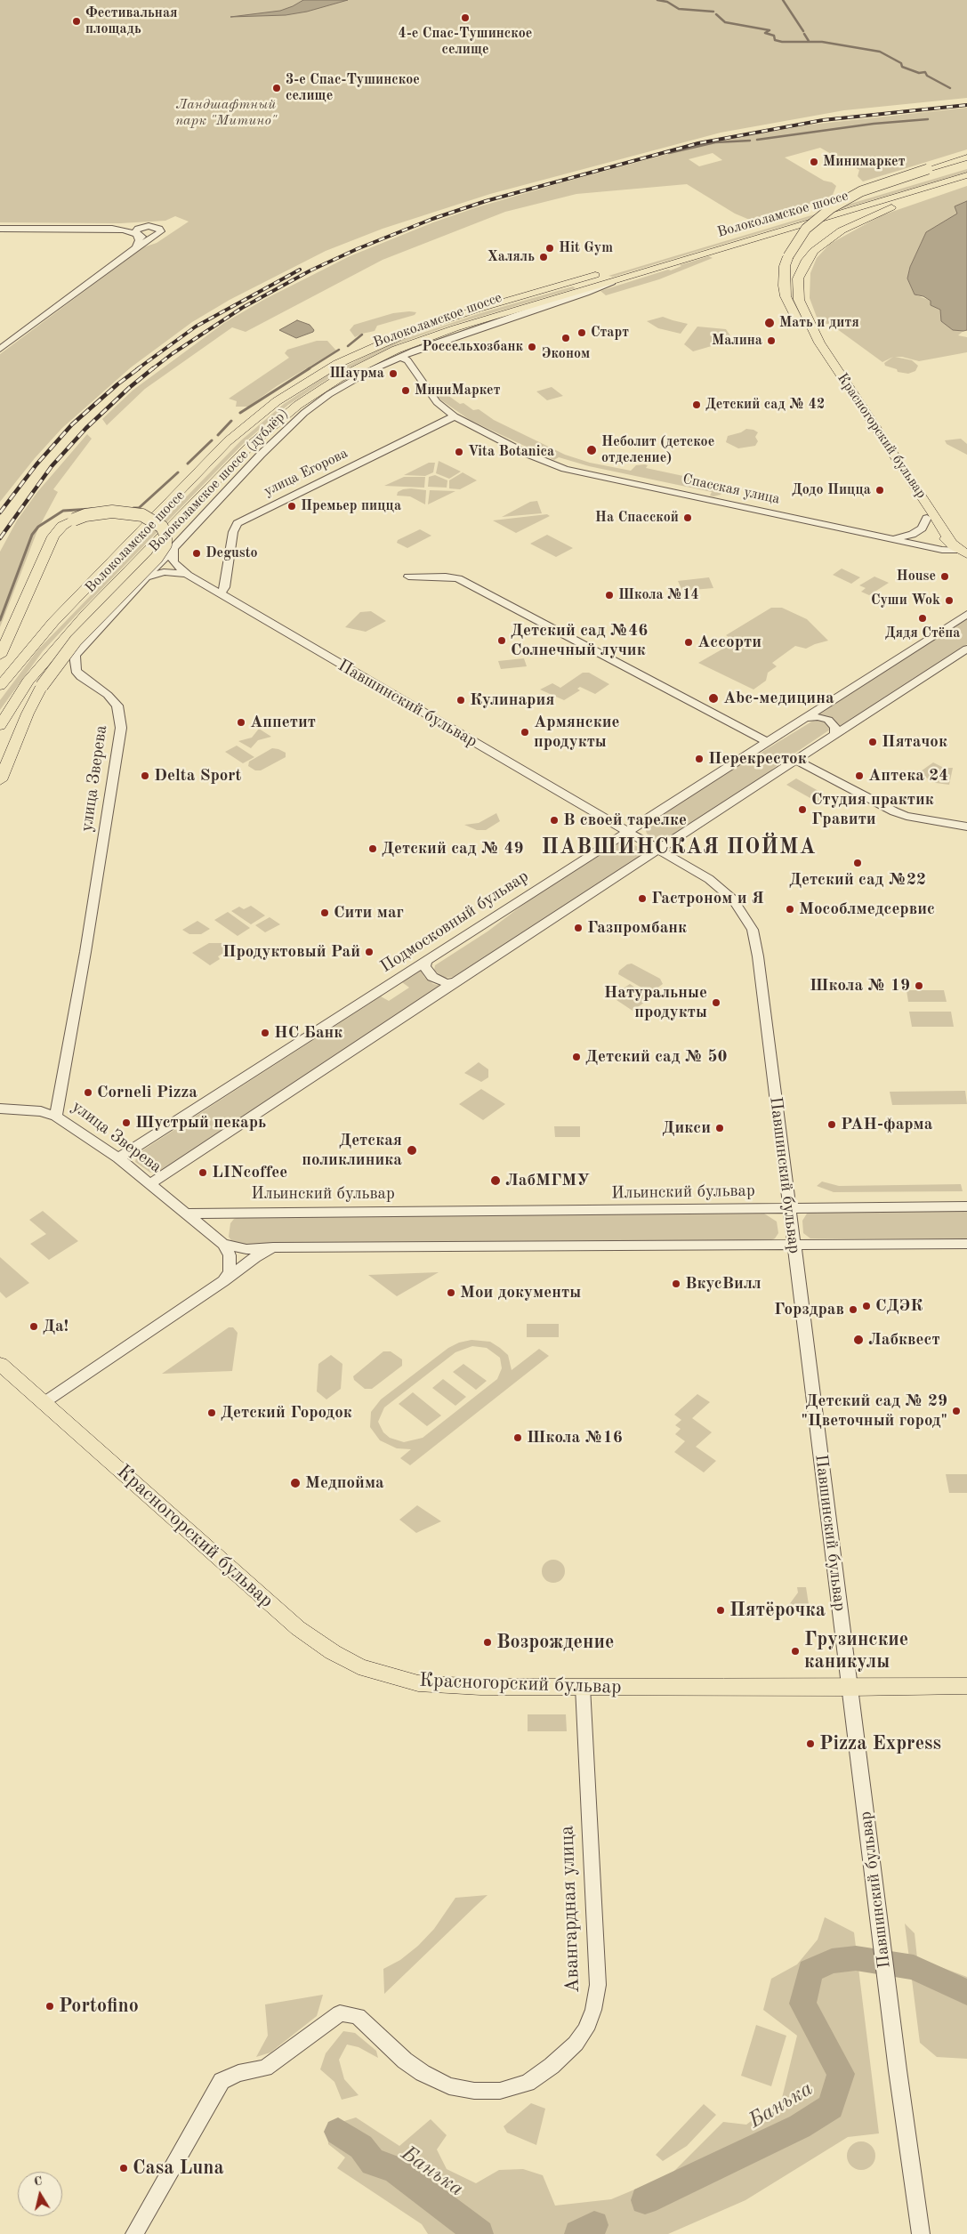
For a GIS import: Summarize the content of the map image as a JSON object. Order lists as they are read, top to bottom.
{
  "streets": {
    "main road": ["Волоколамское шоссе", "Красногорский бульвар"],
    "street": [
      "улица Егорова",
      "Волоколамское шоссе (дублёр)",
      "Спасская улица",
      "Павшинский бульвар",
      "улица Зверева",
      "Подмосковный бульвар",
      "Ильинский бульвар",
      "Авангардная улица"
    ]
  },
  "crossings": [
    ["Волоколамское шоссе", "Волоколамское шоссе (дублёр)"],
    ["Красногорский бульвар", "Спасская улица"],
    ["Красногорский бульвар", "Павшинский бульвар"],
    ["Красногорский бульвар", "Авангардная улица"],
    ["улица Егорова", "Спасская улица"],
    ["улица Егорова", "Павшинский бульвар"],
    ["Волоколамское шоссе (дублёр)", "Спасская улица"],
    ["Волоколамское шоссе (дублёр)", "Павшинский бульвар"],
    ["Волоколамское шоссе (дублёр)", "улица Зверева"],
    ["Павшинский бульвар", "Подмосковный бульвар"],
    ["Павшинский бульвар", "Ильинский бульвар"],
    ["улица Зверева", "Подмосковный бульвар"],
    ["улица Зверева", "Ильинский бульвар"]
  ],
  "districts": ["ПАВШИНСКАЯ ПОЙМА"],
  "water": ["Банька"],
  "parks": ["Ландшафтный парк \"Митино\""],
  "places": [
    "4-е Спас-Тушинское селище",
    "Фестивальная площадь",
    "3-е Спас-Тушинское селище",
    "Минимаркет",
    "Hit Gym",
    "Халяль",
    "Мать и дитя",
    "Старт",
    "Эконом",
    "Малина",
    "Россельхозбанк",
    "Шаурма",
    "МиниМаркет",
    "Детский сад № 42",
    "Неболит (детское отделение)",
    "Vita Botanica",
    "Додо Пицца",
    "Премьер пицца",
    "На Спасской",
    "Degusto",
    "House",
    "Школа №14",
    "Суши Wok",
    "Дядя Стёпа",
    "Детский сад №46 Солнечный лучик",
    "Ассорти",
    "Abc-медицина",
    "Кулинария",
    "Аппетит",
    "Армянские продукты",
    "Пятачок",
    "Перекресток",
    "Delta Sport",
    "Аптека 24",
    "Студия практик Гравити",
    "В своей тарелке",
    "Детский сад № 49",
    "Детский сад №22",
    "Гастроном и Я",
    "Мособлмедсервис",
    "Сити маг",
    "Газпромбанк",
    "Продуктовый Рай",
    "Школа № 19",
    "Натуральные продукты",
    "НС Банк",
    "Детский сад № 50",
    "Corneli Pizza",
    "Шустрый пекарь",
    "РАН-фарма",
    "Дикси",
    "Детская поликлиника",
    "LINcoffee",
    "ЛабМГМУ",
    "ВкусВилл",
    "Мои документы",
    "СДЭК",
    "Горздрав",
    "Да!",
    "Лабквест",
    "Детский сад № 29 \"Цветочный город\"",
    "Детский Городок",
    "Школа №16",
    "Медпойма",
    "Пятёрочка",
    "Возрождение",
    "Грузинские каникулы",
    "Pizza Express",
    "Portofino",
    "Casa Luna"
  ],
  "north": "top"
}
